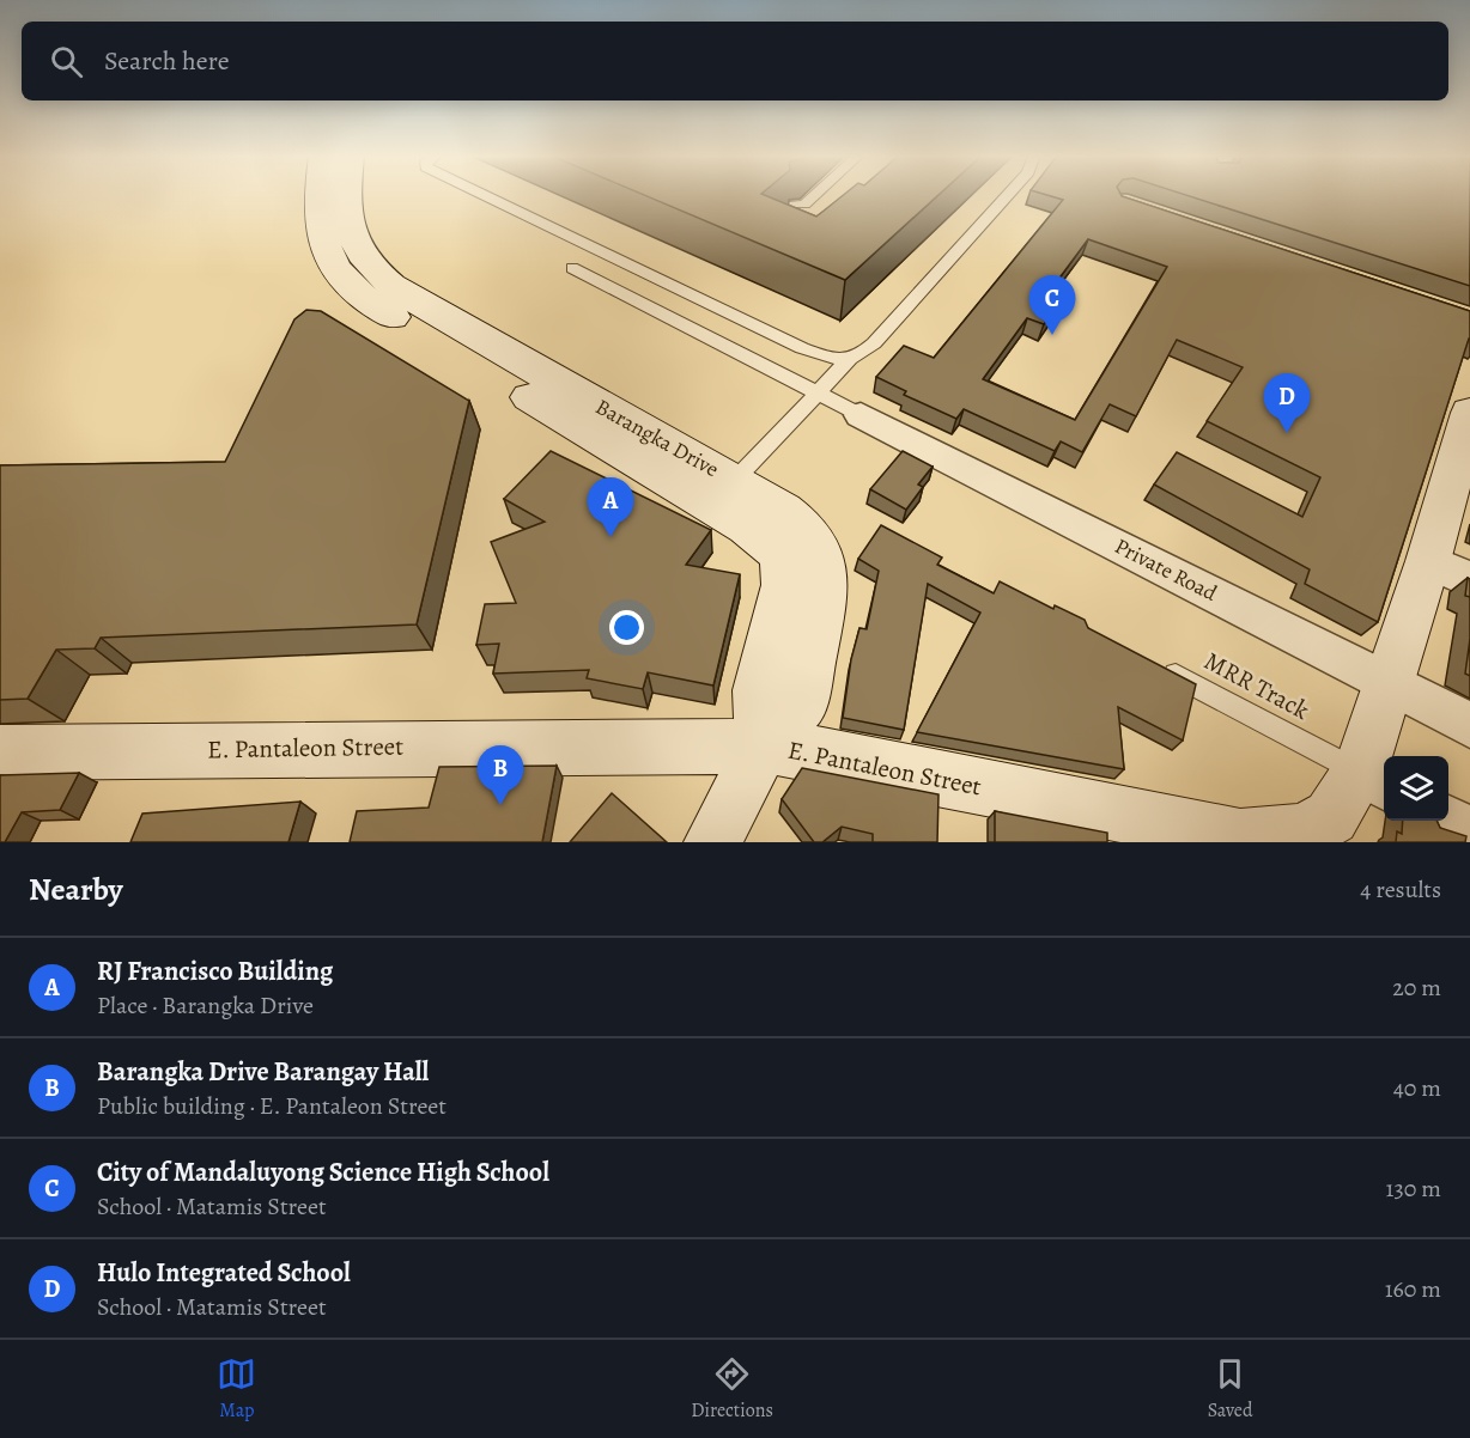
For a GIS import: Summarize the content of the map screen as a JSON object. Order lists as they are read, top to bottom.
{
  "streets": {
    "main road": ["Barangka Drive", "E. Pantaleon Street"],
    "street": ["Private Road"],
    "lane": ["MRR Track"]
  },
  "crossings": [
    ["Barangka Drive", "E. Pantaleon Street"],
    ["Private Road", "E. Pantaleon Street"],
    ["MRR Track", "E. Pantaleon Street"]
  ],
  "page": {
    "search": "Search here",
    "pins": [
      "C",
      "D",
      "A",
      "B"
    ],
    "heading": ["Nearby", "4 results"],
    "list": [
      {
        "mark": "A",
        "name": "RJ Francisco Building",
        "note": "Place · Barangka Drive",
        "value": "20 m"
      },
      {
        "mark": "B",
        "name": "Barangka Drive Barangay Hall",
        "note": "Public building · E. Pantaleon Street",
        "value": "40 m"
      },
      {
        "mark": "C",
        "name": "City of Mandaluyong Science High School",
        "note": "School · Matamis Street",
        "value": "130 m"
      },
      {
        "mark": "D",
        "name": "Hulo Integrated School",
        "note": "School · Matamis Street",
        "value": "160 m"
      }
    ],
    "nav": ["Map", "Directions", "Saved"]
  }
}
